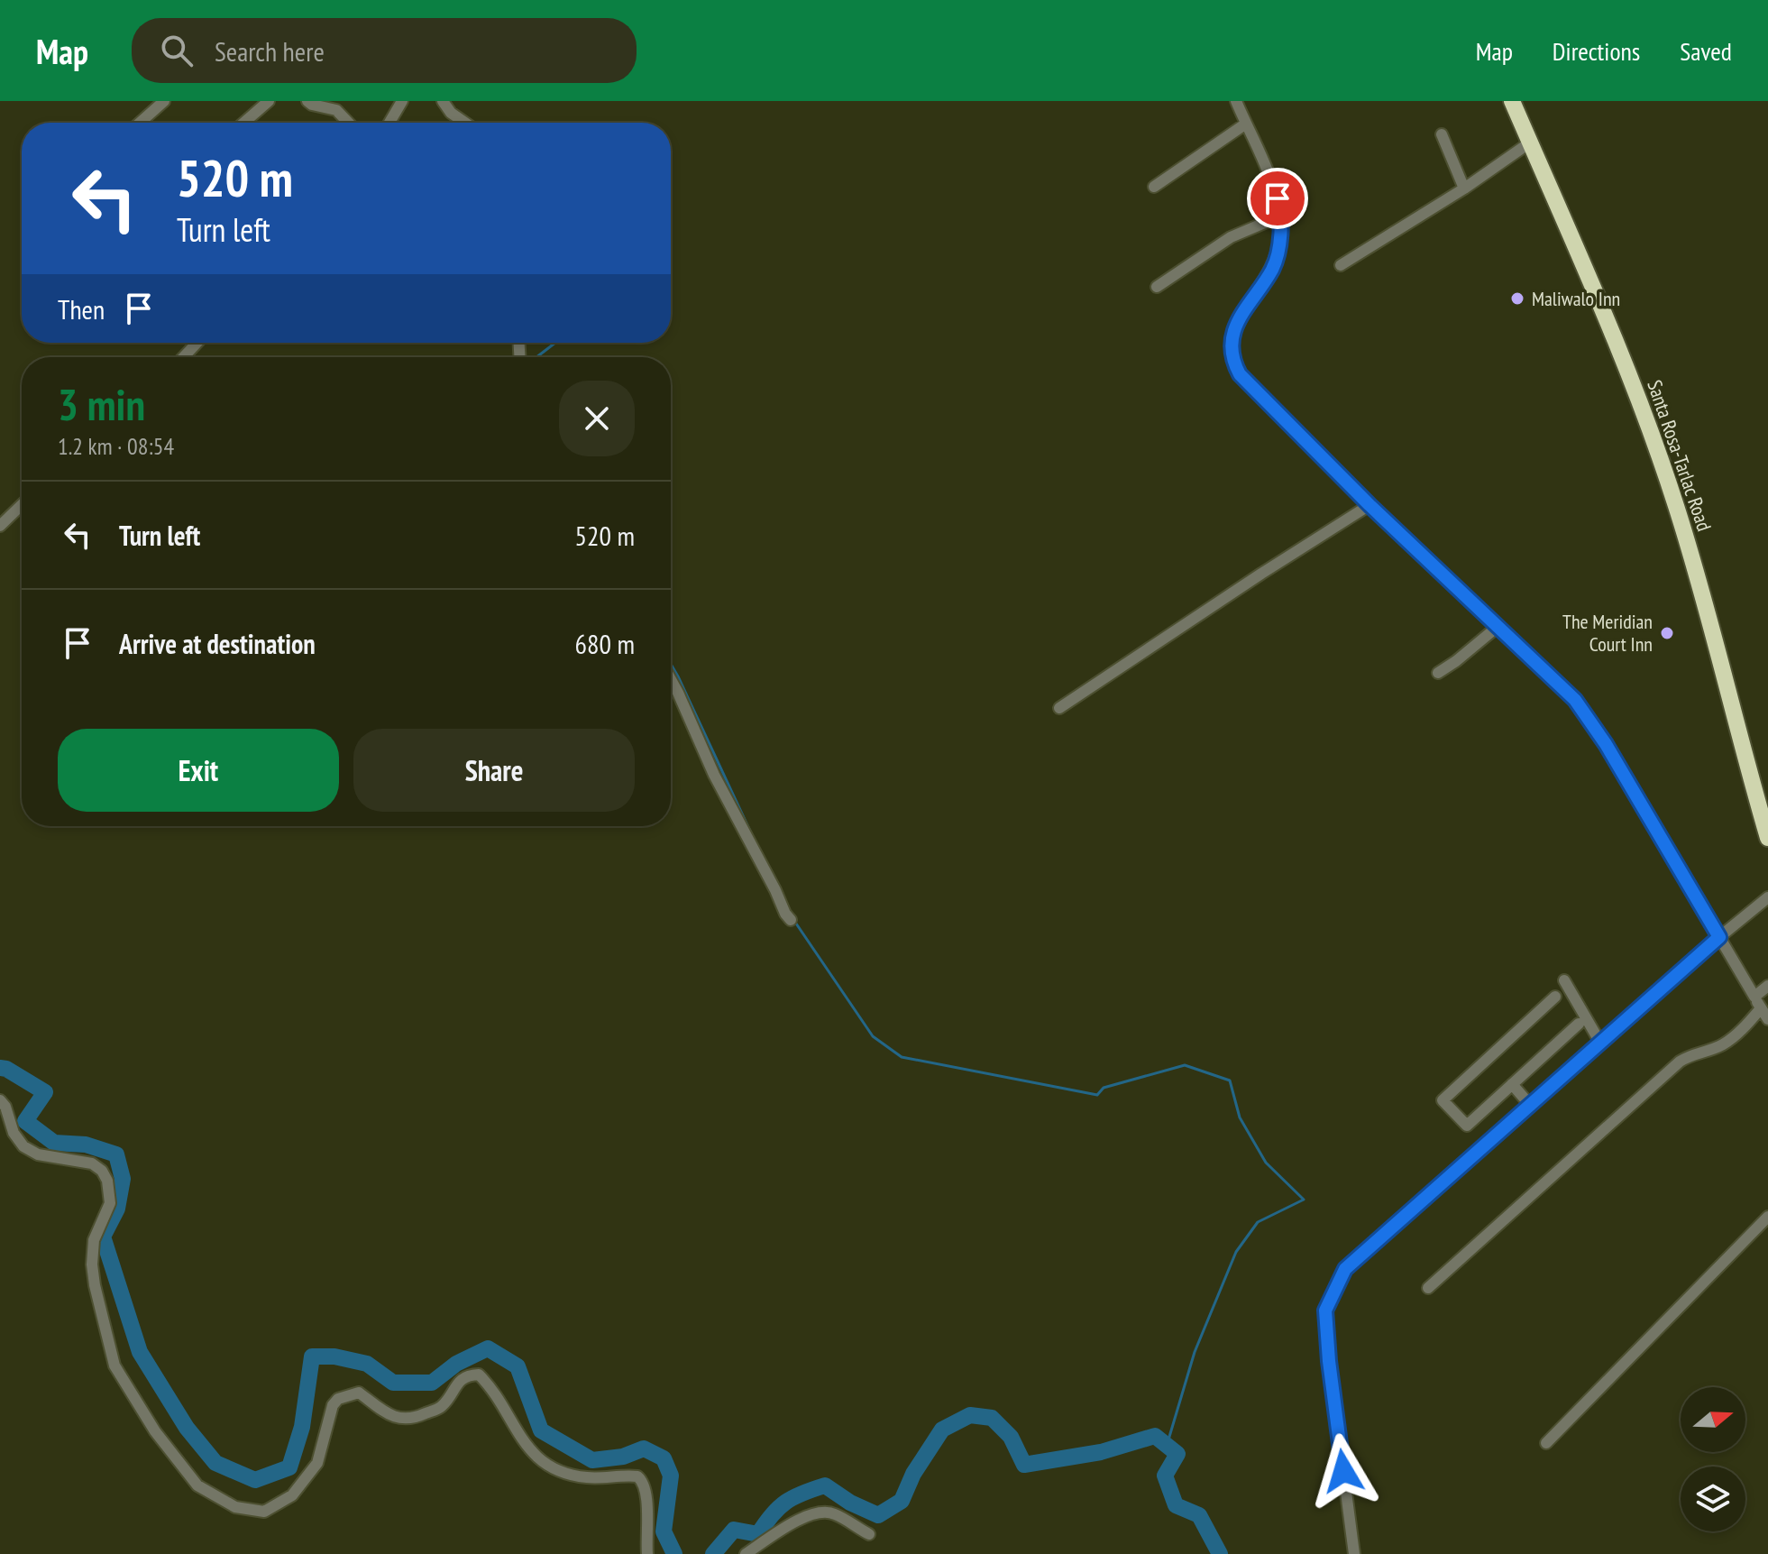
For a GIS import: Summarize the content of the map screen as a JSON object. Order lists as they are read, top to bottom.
{
  "streets": {
    "highway": ["Santa Rosa-Tarlac Road"]
  },
  "places": ["Maliwalo Inn", "The Meridian Court Inn"],
  "north": "right",
  "page": {
    "header": "Map",
    "search": "Search here",
    "nav": ["Map", "Directions", "Saved"],
    "turn": ["520 m", "Turn left"],
    "then": "Then",
    "heading": ["3 min", "1.2 km · 08:54"],
    "list": [
      {
        "name": "Turn left",
        "value": "520 m"
      },
      {
        "name": "Arrive at destination",
        "value": "680 m"
      }
    ],
    "buttons": ["Exit", "Share"]
  }
}
